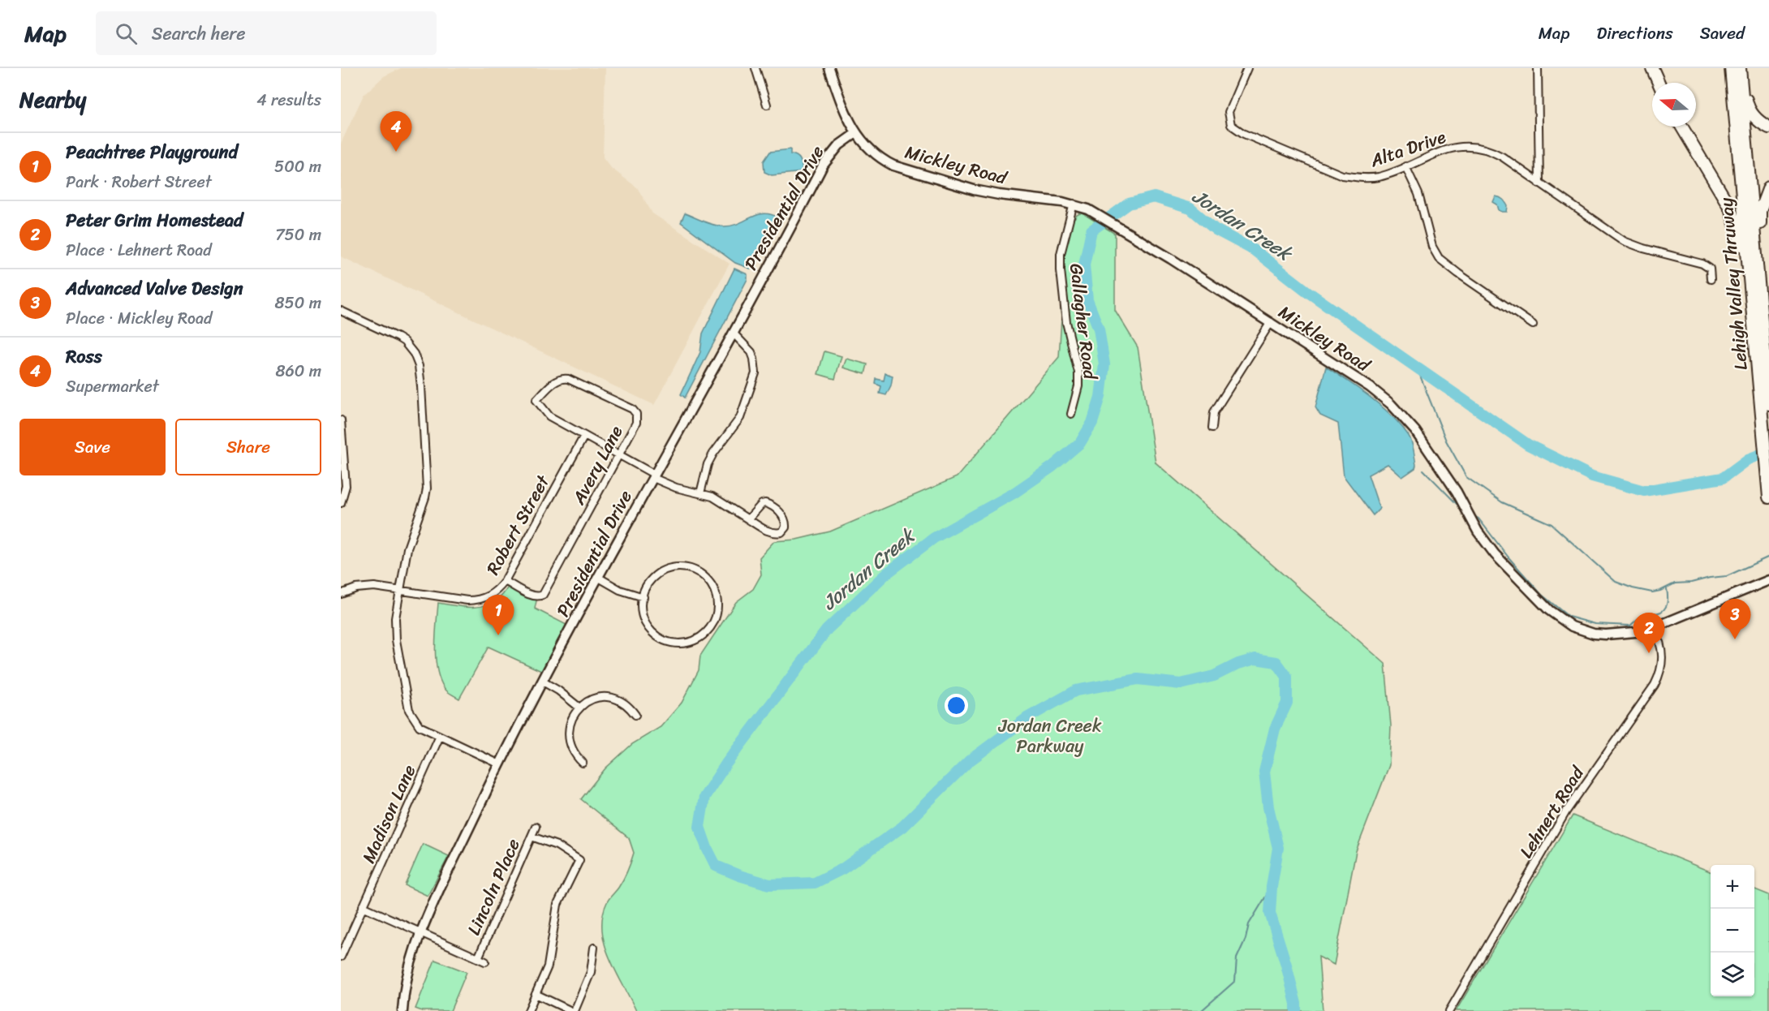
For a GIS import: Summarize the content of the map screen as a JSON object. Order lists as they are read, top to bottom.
{
  "streets": {
    "highway": ["Lehigh Valley Thruway"],
    "street": [
      "Alta Drive",
      "Mickley Road",
      "Presidential Drive",
      "Gallagher Road",
      "Avery Lane",
      "Robert Street",
      "Lehnert Road",
      "Madison Lane",
      "Lincoln Place"
    ]
  },
  "crossings": [
    ["Mickley Road", "Presidential Drive"],
    ["Mickley Road", "Gallagher Road"],
    ["Mickley Road", "Lehnert Road"],
    ["Presidential Drive", "Lincoln Place"],
    ["Avery Lane", "Robert Street"],
    ["Madison Lane", "Lincoln Place"]
  ],
  "water": ["Jordan Creek"],
  "parks": ["Jordan Creek Parkway"],
  "north": "left",
  "page": {
    "header": "Map",
    "search": "Search here",
    "nav": ["Map", "Directions", "Saved"],
    "heading": ["Nearby", "4 results"],
    "pins": [
      "4",
      "1",
      "3",
      "2"
    ],
    "list": [
      {
        "mark": "1",
        "name": "Peachtree Playground",
        "note": "Park · Robert Street",
        "value": "500 m"
      },
      {
        "mark": "2",
        "name": "Peter Grim Homestead",
        "note": "Place · Lehnert Road",
        "value": "750 m"
      },
      {
        "mark": "3",
        "name": "Advanced Valve Design",
        "note": "Place · Mickley Road",
        "value": "850 m"
      },
      {
        "mark": "4",
        "name": "Ross",
        "note": "Supermarket",
        "value": "860 m"
      }
    ],
    "buttons": ["Save", "Share"],
    "map_buttons": ["+", "−"]
  }
}
